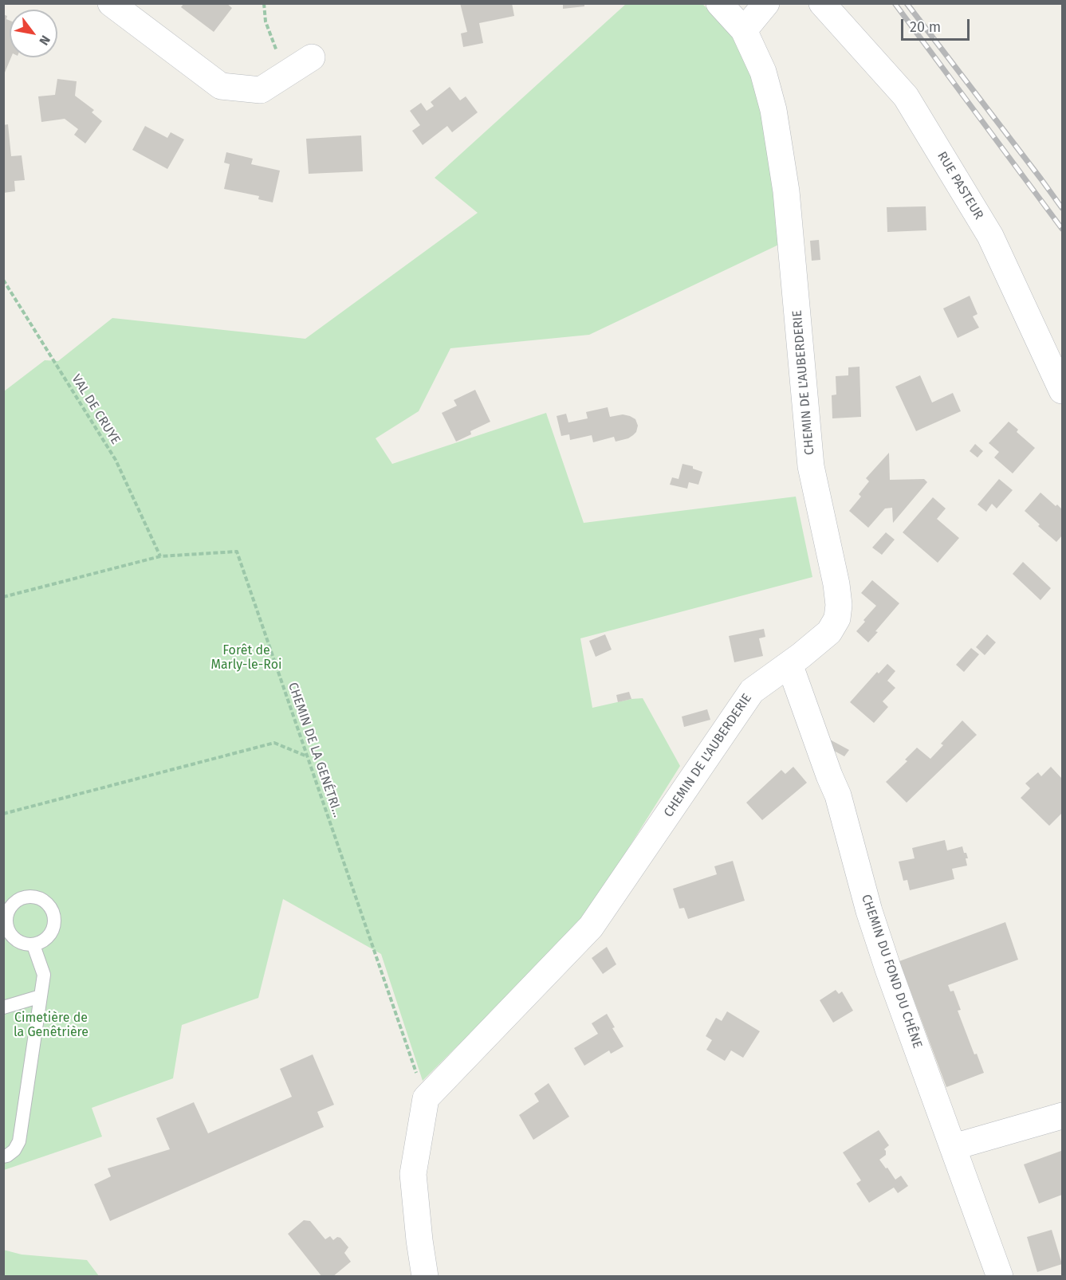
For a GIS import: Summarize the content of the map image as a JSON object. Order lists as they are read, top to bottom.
{
  "streets": {
    "street": ["RUE PASTEUR", "CHEMIN DE L'AUBERDERIE", "CHEMIN DU FOND DU CHÊNE"],
    "path": ["VAL DE CRUYE", "CHEMIN DE LA GENÉTRI..."]
  },
  "crossings": [
    ["CHEMIN DE L'AUBERDERIE", "CHEMIN DE LA GENÉTRI..."],
    ["CHEMIN DE L'AUBERDERIE", "CHEMIN DU FOND DU CHÊNE"],
    ["VAL DE CRUYE", "CHEMIN DE LA GENÉTRI..."]
  ],
  "parks": ["Forêt de Marly-le-Roi", "Cimetière de la Genêtrière"],
  "scale_bar": "20 m",
  "north": "bottom right"
}
